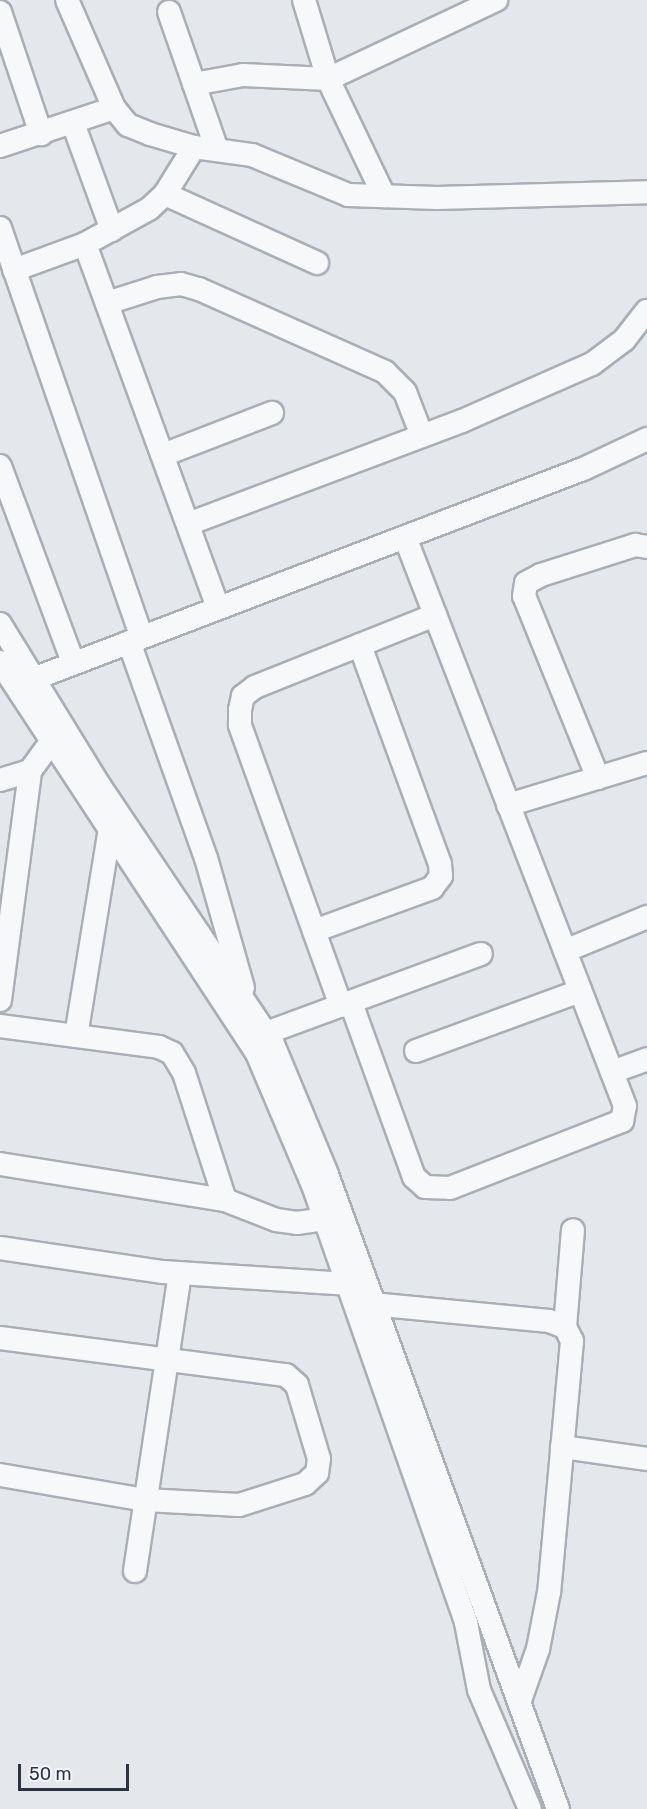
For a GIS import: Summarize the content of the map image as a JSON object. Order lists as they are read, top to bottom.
{
  "scale_bar": "50 m"
}
